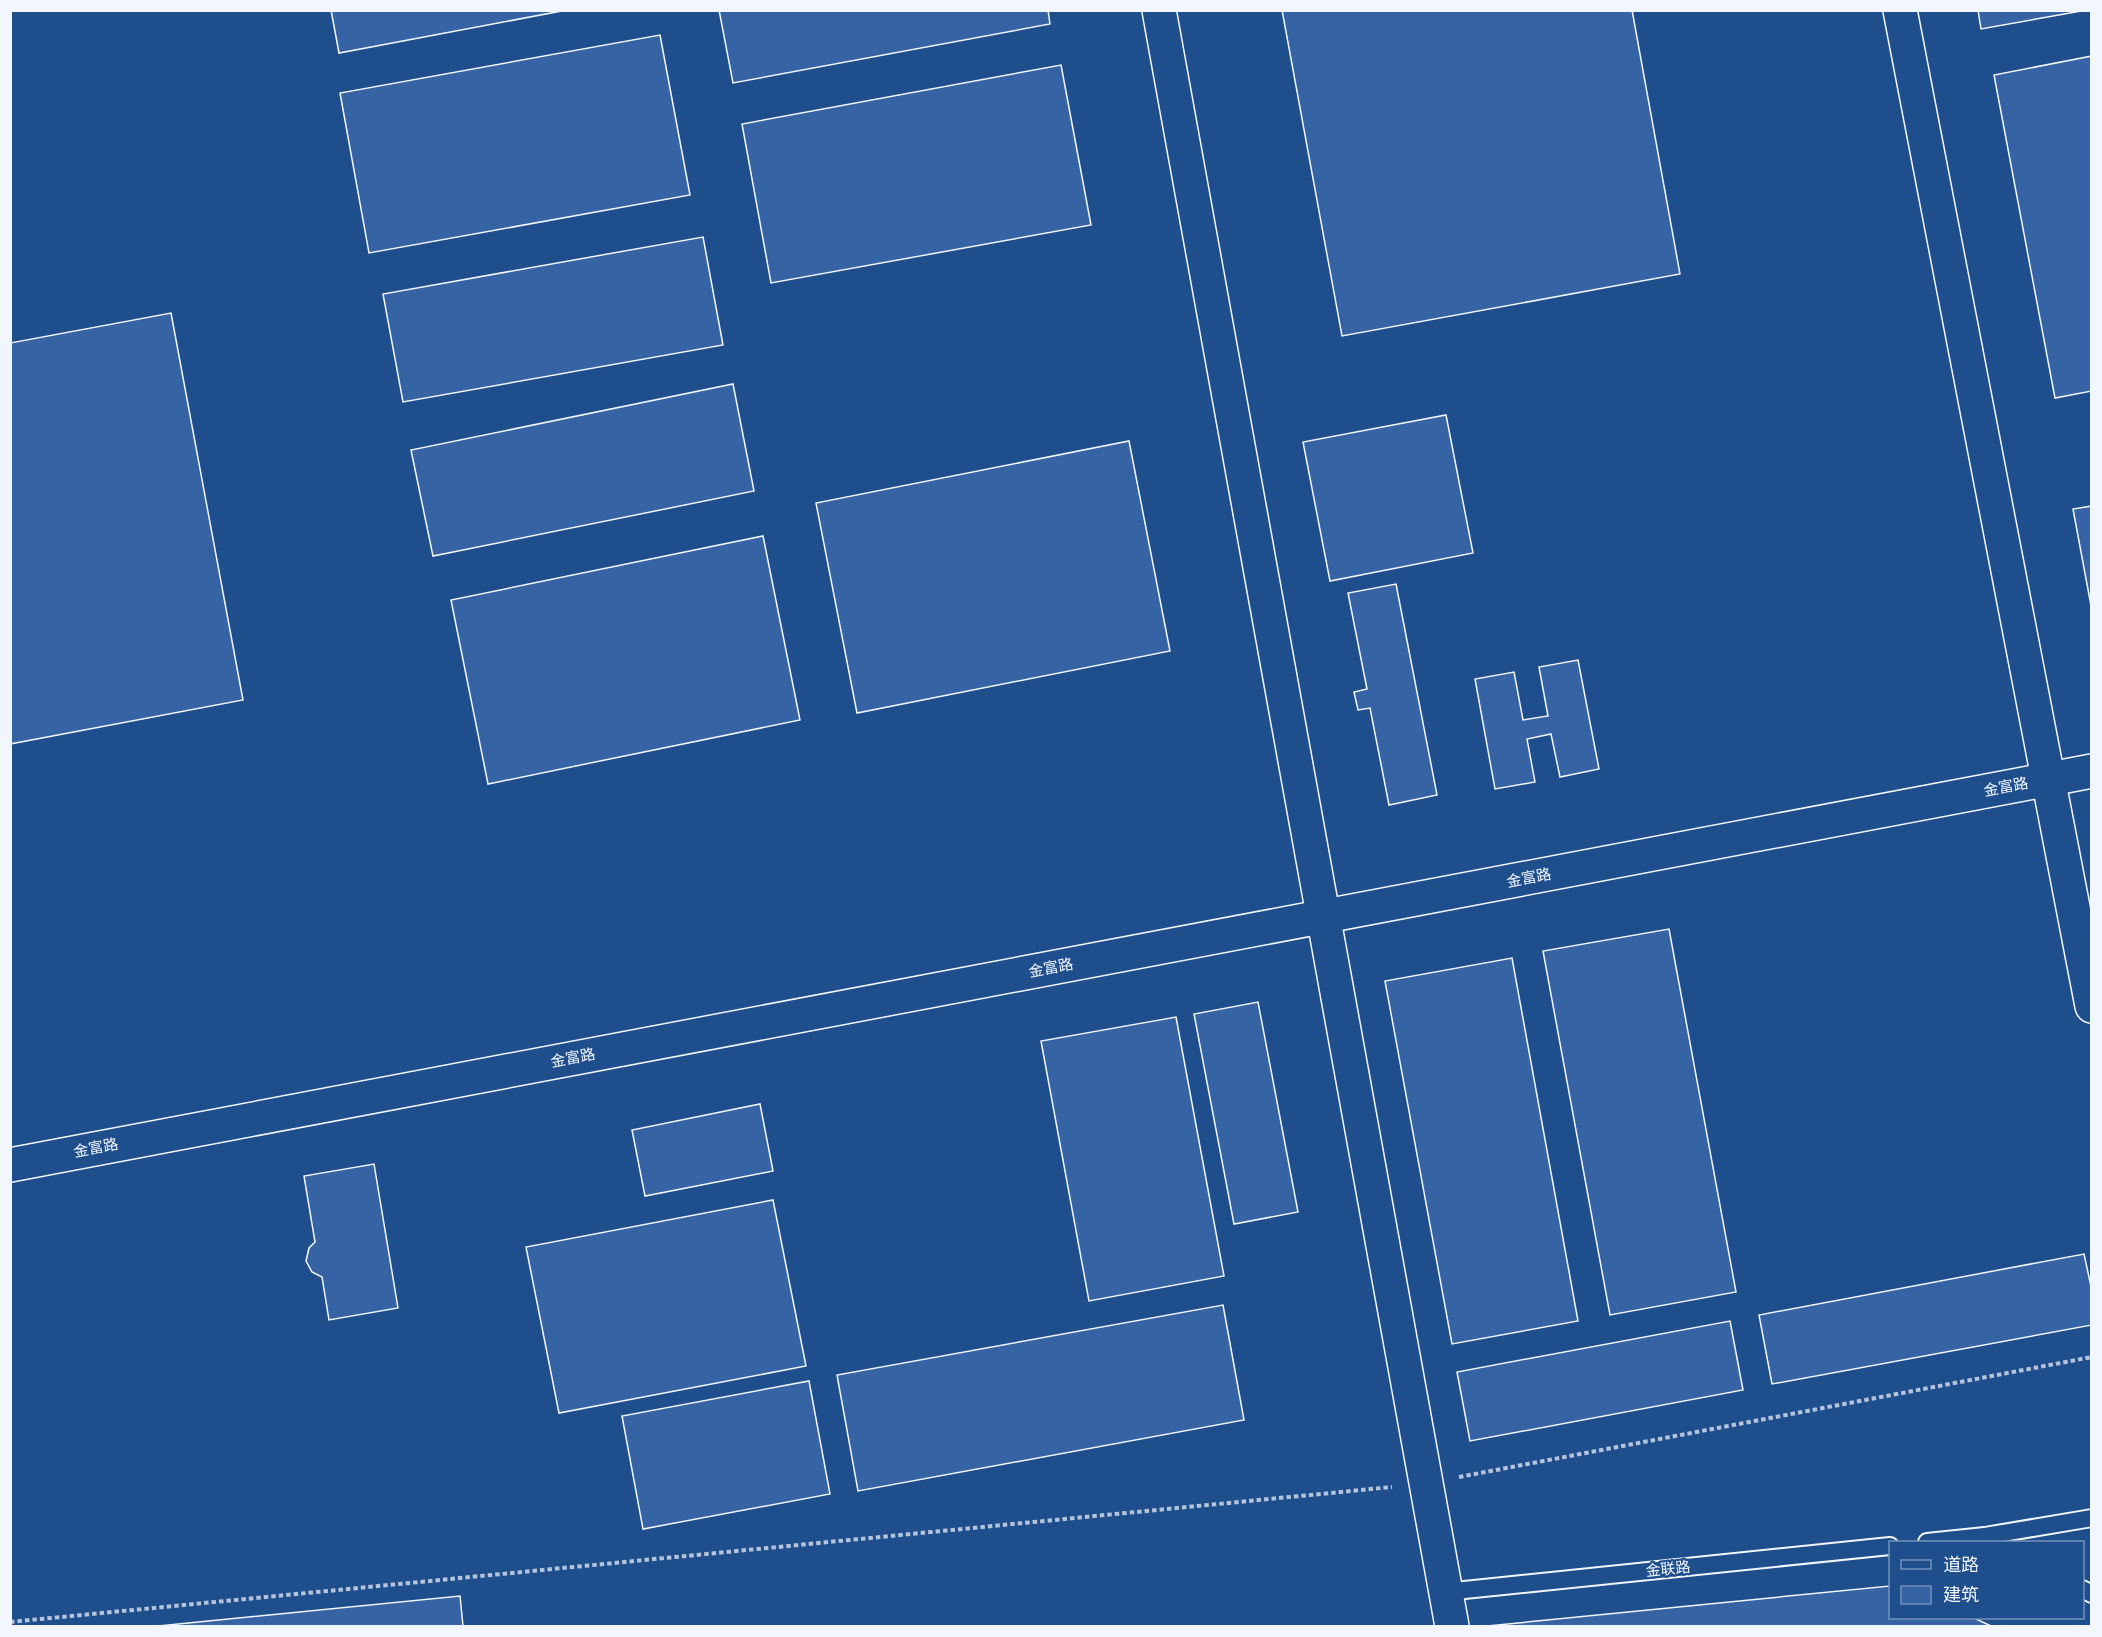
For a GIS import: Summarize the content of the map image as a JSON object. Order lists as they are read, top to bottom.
{
  "streets": {
    "street": ["金富路"],
    "lane": ["金联路"]
  },
  "legend": ["道路", "建筑"]
}
